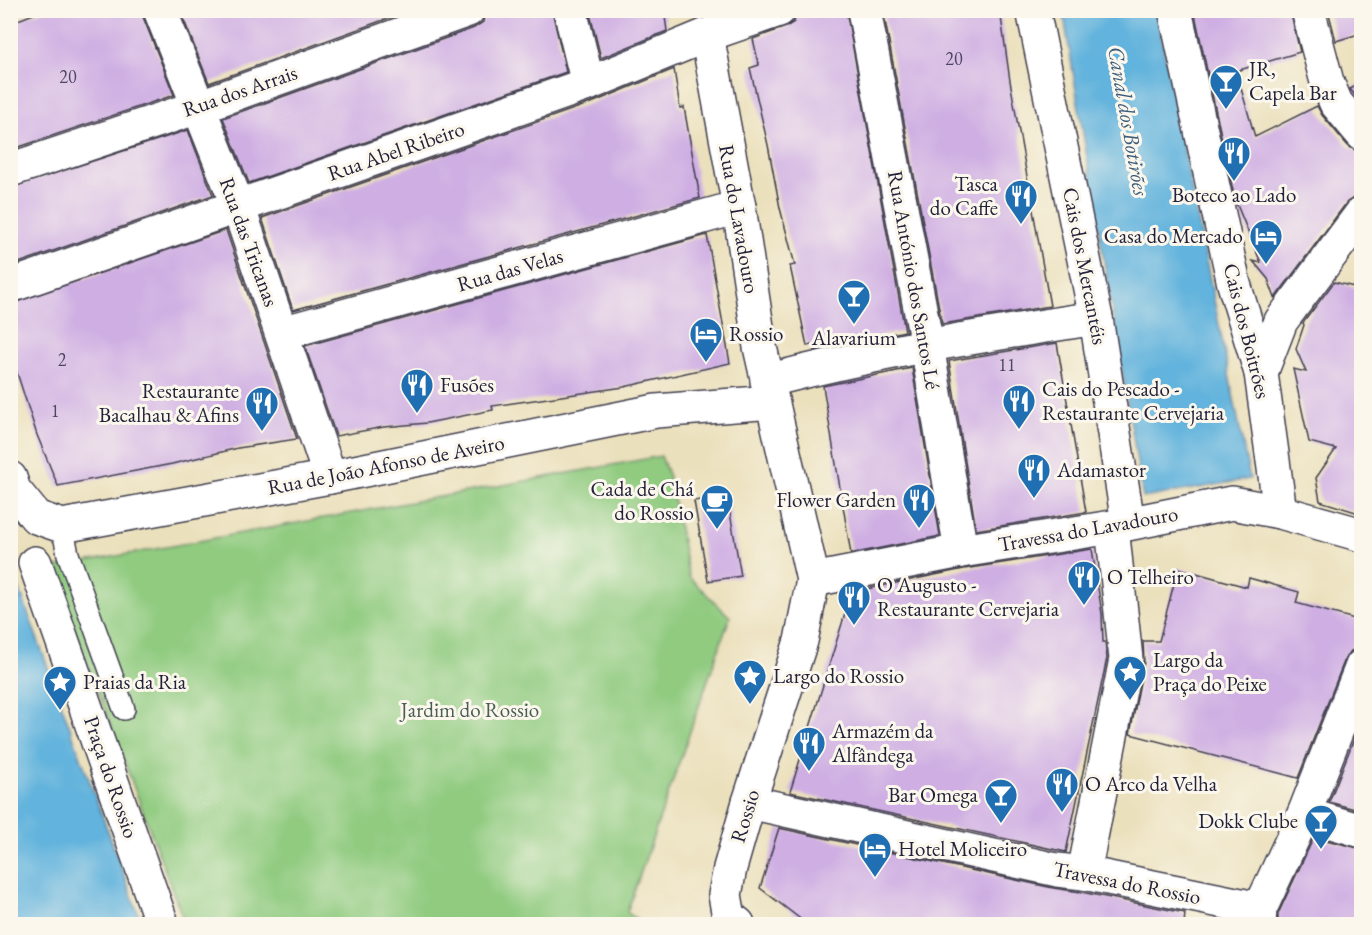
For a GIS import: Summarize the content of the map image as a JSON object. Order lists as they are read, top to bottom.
{
  "streets": {
    "street": [
      "Rua dos Arrais",
      "Rua Abel Ribeiro",
      "Rua do Lavadouro",
      "Rua das Tricanas",
      "Cais dos Mercantéis",
      "Rua das Velas",
      "Rua António dos Santos Lé",
      "Cais dos Boitrões",
      "Rua de João Afonso de Aveiro",
      "Travessa do Lavadouro",
      "Praça do Rossio",
      "Rossio",
      "Travessa do Rossio"
    ]
  },
  "crossings": [
    ["Rua dos Arrais", "Rua das Tricanas"],
    ["Rua Abel Ribeiro", "Rua do Lavadouro"],
    ["Rua Abel Ribeiro", "Rua das Tricanas"],
    ["Rua do Lavadouro", "Rua das Velas"],
    ["Rua do Lavadouro", "Rua de João Afonso de Aveiro"],
    ["Rua do Lavadouro", "Rossio"],
    ["Rua das Tricanas", "Rua das Velas"],
    ["Rua das Tricanas", "Rua de João Afonso de Aveiro"],
    ["Cais dos Mercantéis", "Rua de João Afonso de Aveiro"],
    ["Cais dos Mercantéis", "Travessa do Lavadouro"],
    ["Rua António dos Santos Lé", "Rua de João Afonso de Aveiro"],
    ["Rua António dos Santos Lé", "Travessa do Lavadouro"],
    ["Cais dos Boitrões", "Travessa do Lavadouro"],
    ["Rua de João Afonso de Aveiro", "Rossio"],
    ["Travessa do Lavadouro", "Rossio"],
    ["Rossio", "Travessa do Rossio"]
  ],
  "water": ["Canal dos Botirões"],
  "parks": ["Jardim do Rossio"],
  "places": {
    "bar": [
      "JR, Capela Bar",
      "Alavarium",
      "Bar Omega",
      "Dokk Clube"
    ],
    "restaurant": [
      "Boteco ao Lado",
      "Tasca do Caffe",
      "Fusões",
      "Cais do Pescado - Restaurante Cervejaria",
      "Restaurante Bacalhau & Afins",
      "Adamastor",
      "Flower Garden",
      "O Telheiro",
      "O Augusto - Restaurante Cervejaria",
      "Armazém da Alfândega",
      "O Arco da Velha"
    ],
    "hotel": ["Casa do Mercado", "Rossio", "Hotel Moliceiro"],
    "cafe": ["Cada de Chá do Rossio"],
    "place": ["Largo da Praça do Peixe", "Largo do Rossio", "Praias da Ria"]
  },
  "house_numbers": [
    "20",
    "20",
    "2",
    "11",
    "1"
  ]
}
